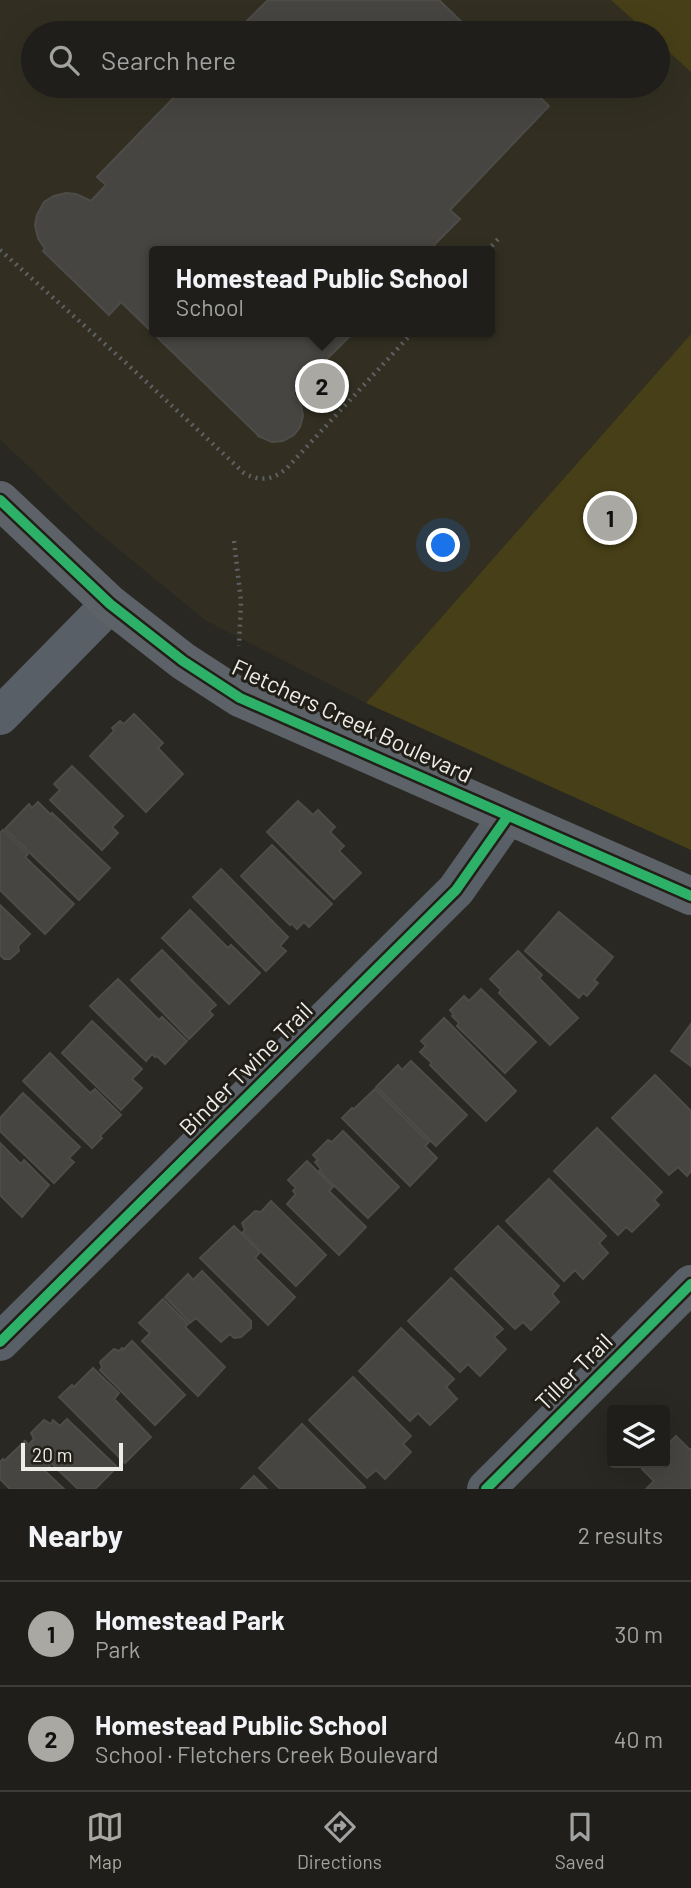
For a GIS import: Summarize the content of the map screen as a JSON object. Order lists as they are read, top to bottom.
{
  "streets": {
    "street": ["Fletchers Creek Boulevard", "Binder Twine Trail", "Tiller Trail"]
  },
  "crossings": [
    ["Fletchers Creek Boulevard", "Binder Twine Trail"]
  ],
  "scale_bar": "20 m",
  "page": {
    "search": "Search here",
    "popup": ["Homestead Public School", "School"],
    "pins": ["2", "1"],
    "scale": "20 m",
    "heading": ["Nearby", "2 results"],
    "list": [
      {
        "mark": "1",
        "name": "Homestead Park",
        "note": "Park",
        "value": "30 m"
      },
      {
        "mark": "2",
        "name": "Homestead Public School",
        "note": "School · Fletchers Creek Boulevard",
        "value": "40 m"
      }
    ],
    "nav": ["Map", "Directions", "Saved"]
  }
}
